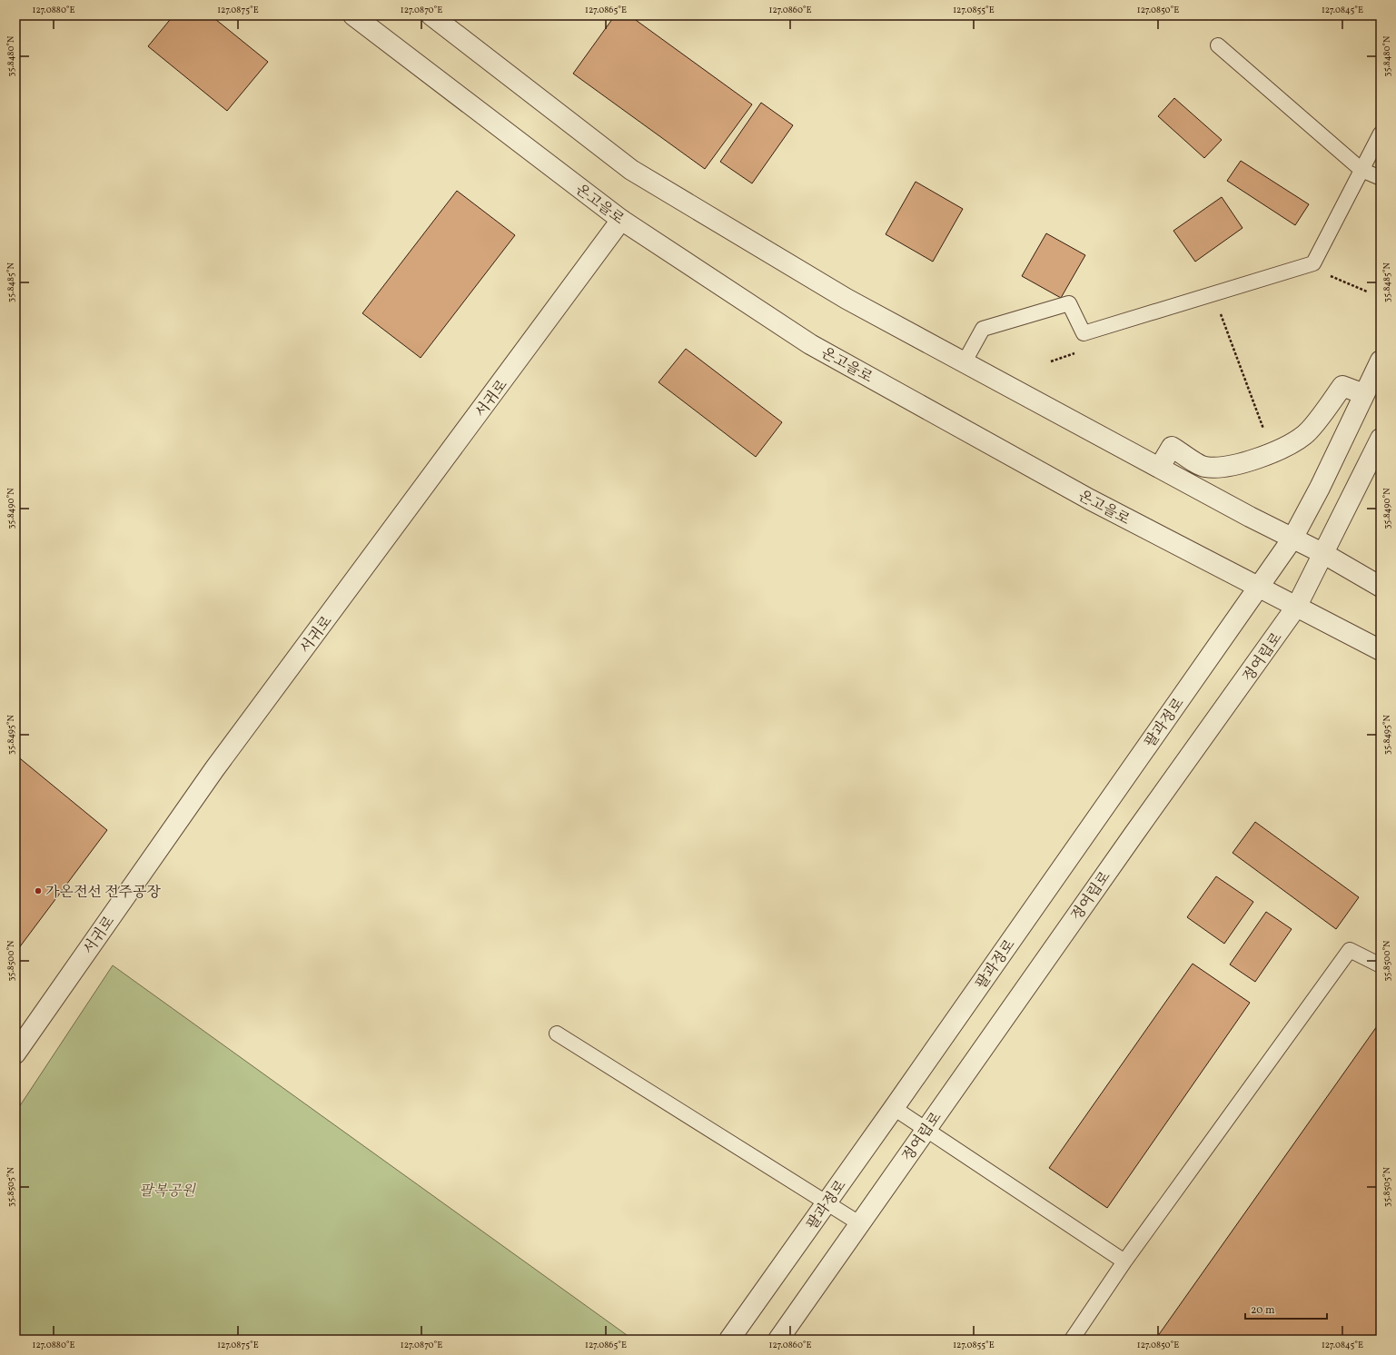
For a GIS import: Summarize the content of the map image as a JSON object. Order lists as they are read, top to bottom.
{
  "streets": {
    "street": [
      "온고을로",
      "서귀로",
      "정여립로",
      "팔과정로"
    ]
  },
  "crossings": [
    ["온고을로", "서귀로"],
    ["온고을로", "정여립로"],
    ["온고을로", "팔과정로"]
  ],
  "parks": ["팔복공원"],
  "places": ["가온전선 전주공장"],
  "scale_bar": "20 m",
  "coordinates": [
    "127.0880°E",
    "127.0875°E",
    "127.0870°E",
    "127.0865°E",
    "127.0860°E",
    "127.0855°E",
    "127.0850°E",
    "127.0845°E",
    "35.8480°N",
    "35.8485°N",
    "35.8490°N",
    "35.8495°N",
    "35.8500°N",
    "35.8505°N"
  ]
}
